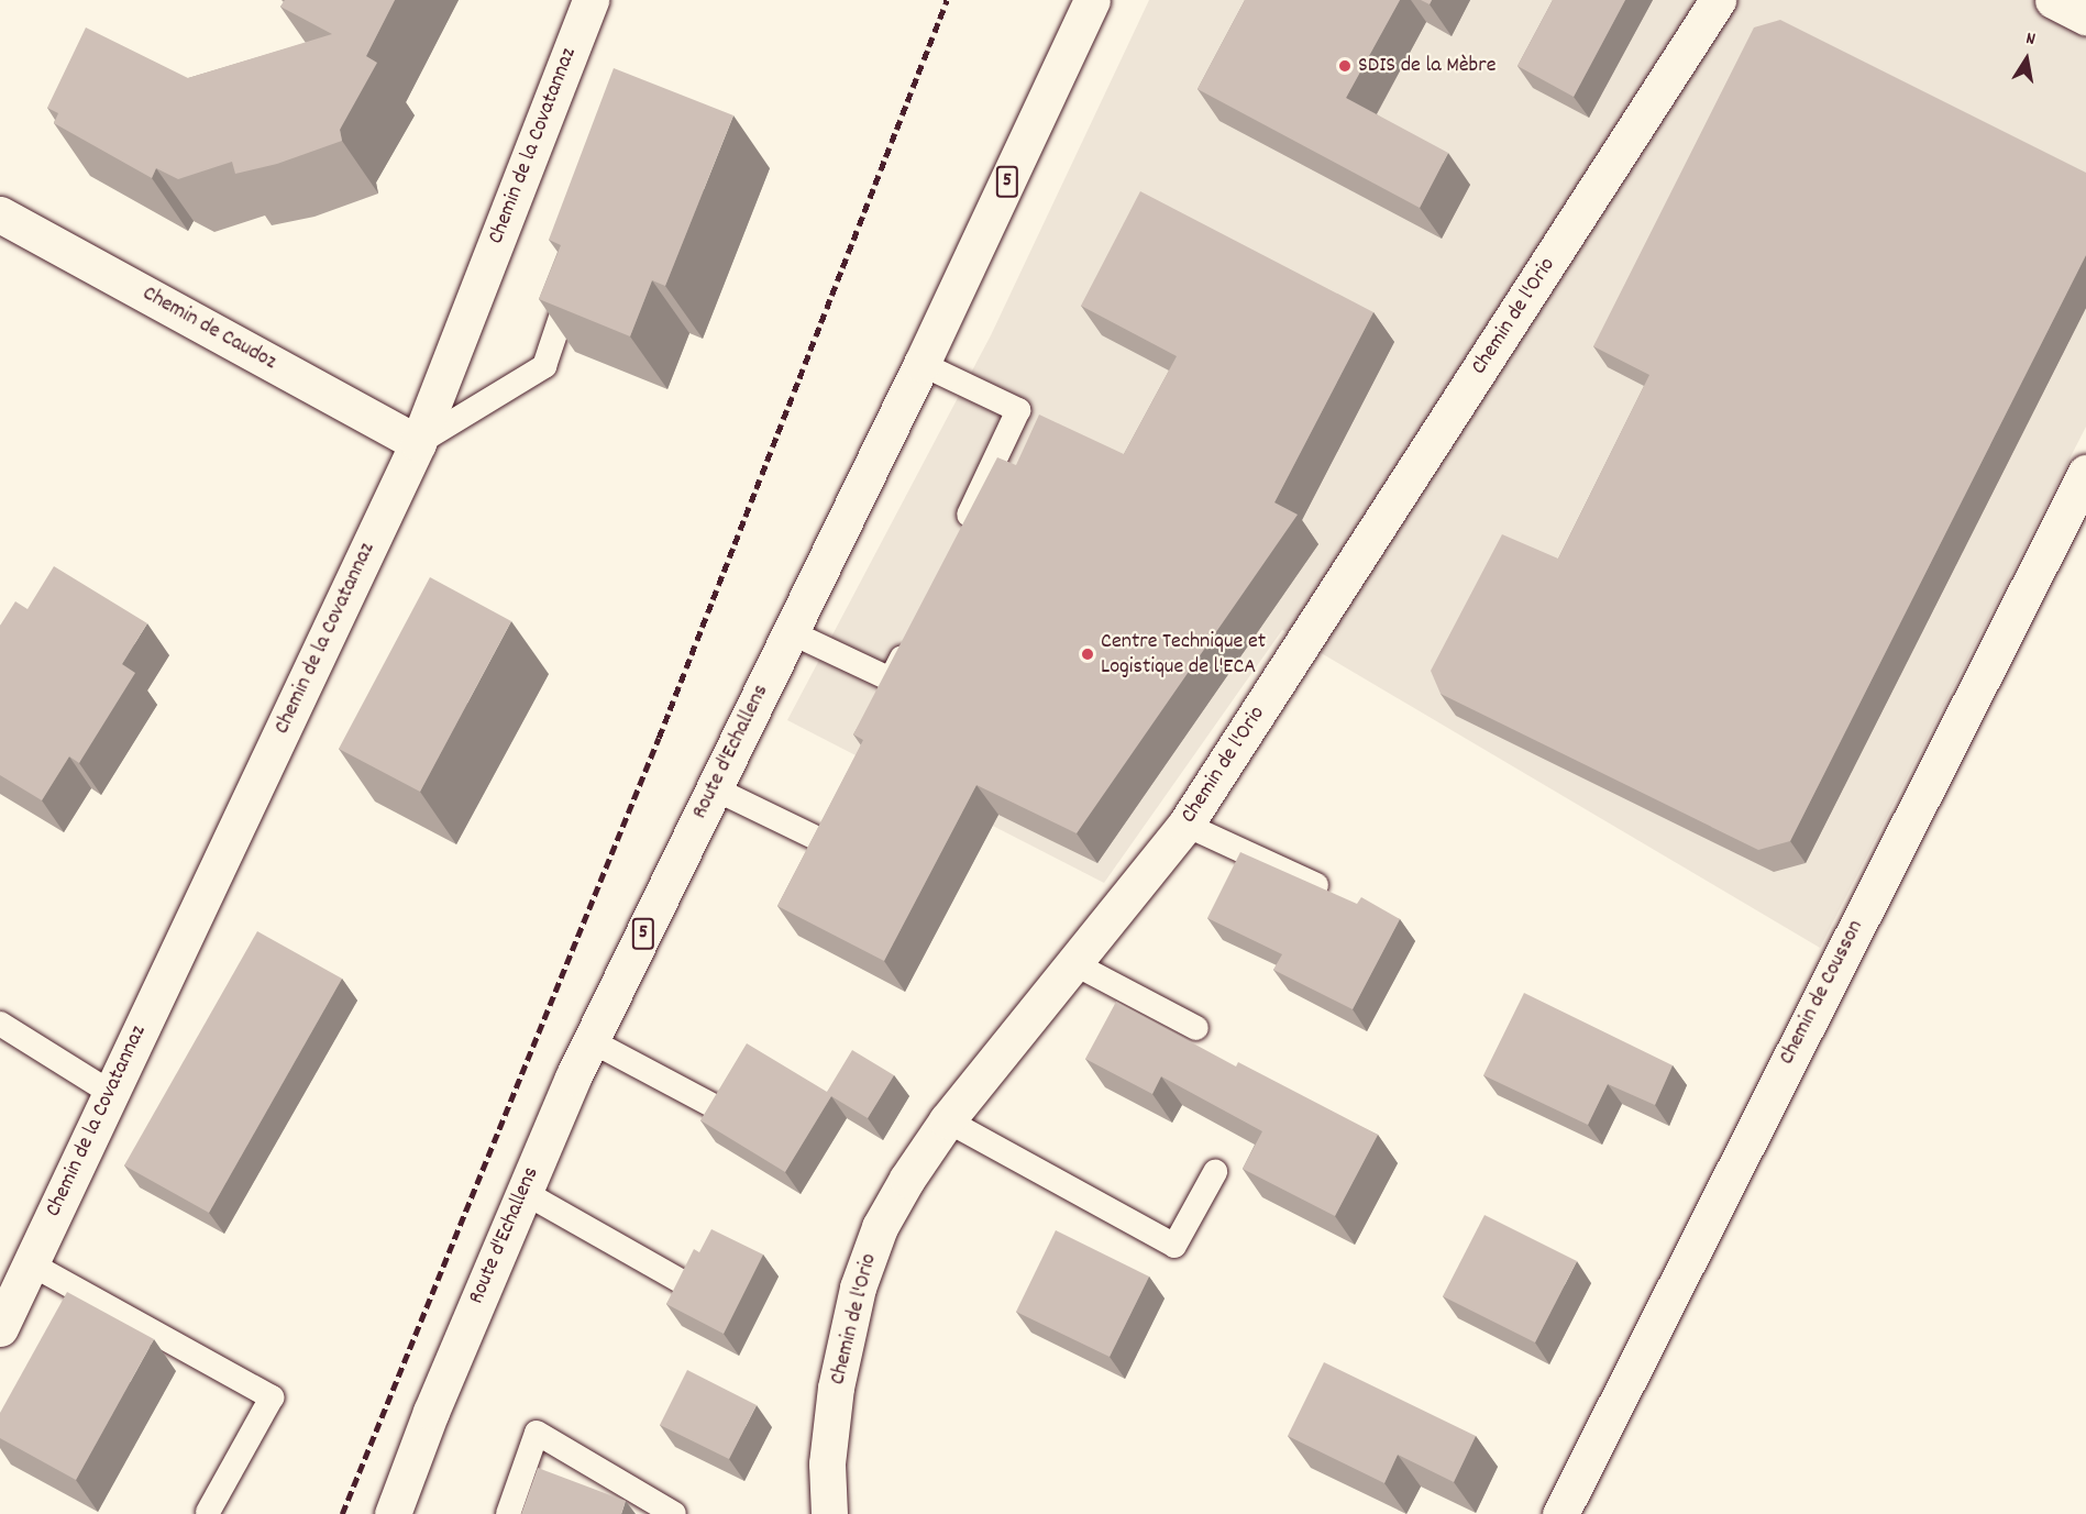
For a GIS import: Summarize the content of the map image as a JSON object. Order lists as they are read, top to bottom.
{
  "streets": {
    "street": [
      "Chemin de la Covatannaz",
      "5",
      "Chemin de l'Orio",
      "Chemin de Caudoz",
      "Route d'Echallens",
      "Chemin de Cousson"
    ]
  },
  "crossings": [
    ["Chemin de la Covatannaz", "Chemin de Caudoz"]
  ],
  "places": ["SDIS de la Mèbre", "Centre Technique et Logistique de l'ECA"],
  "north": "top"
}
